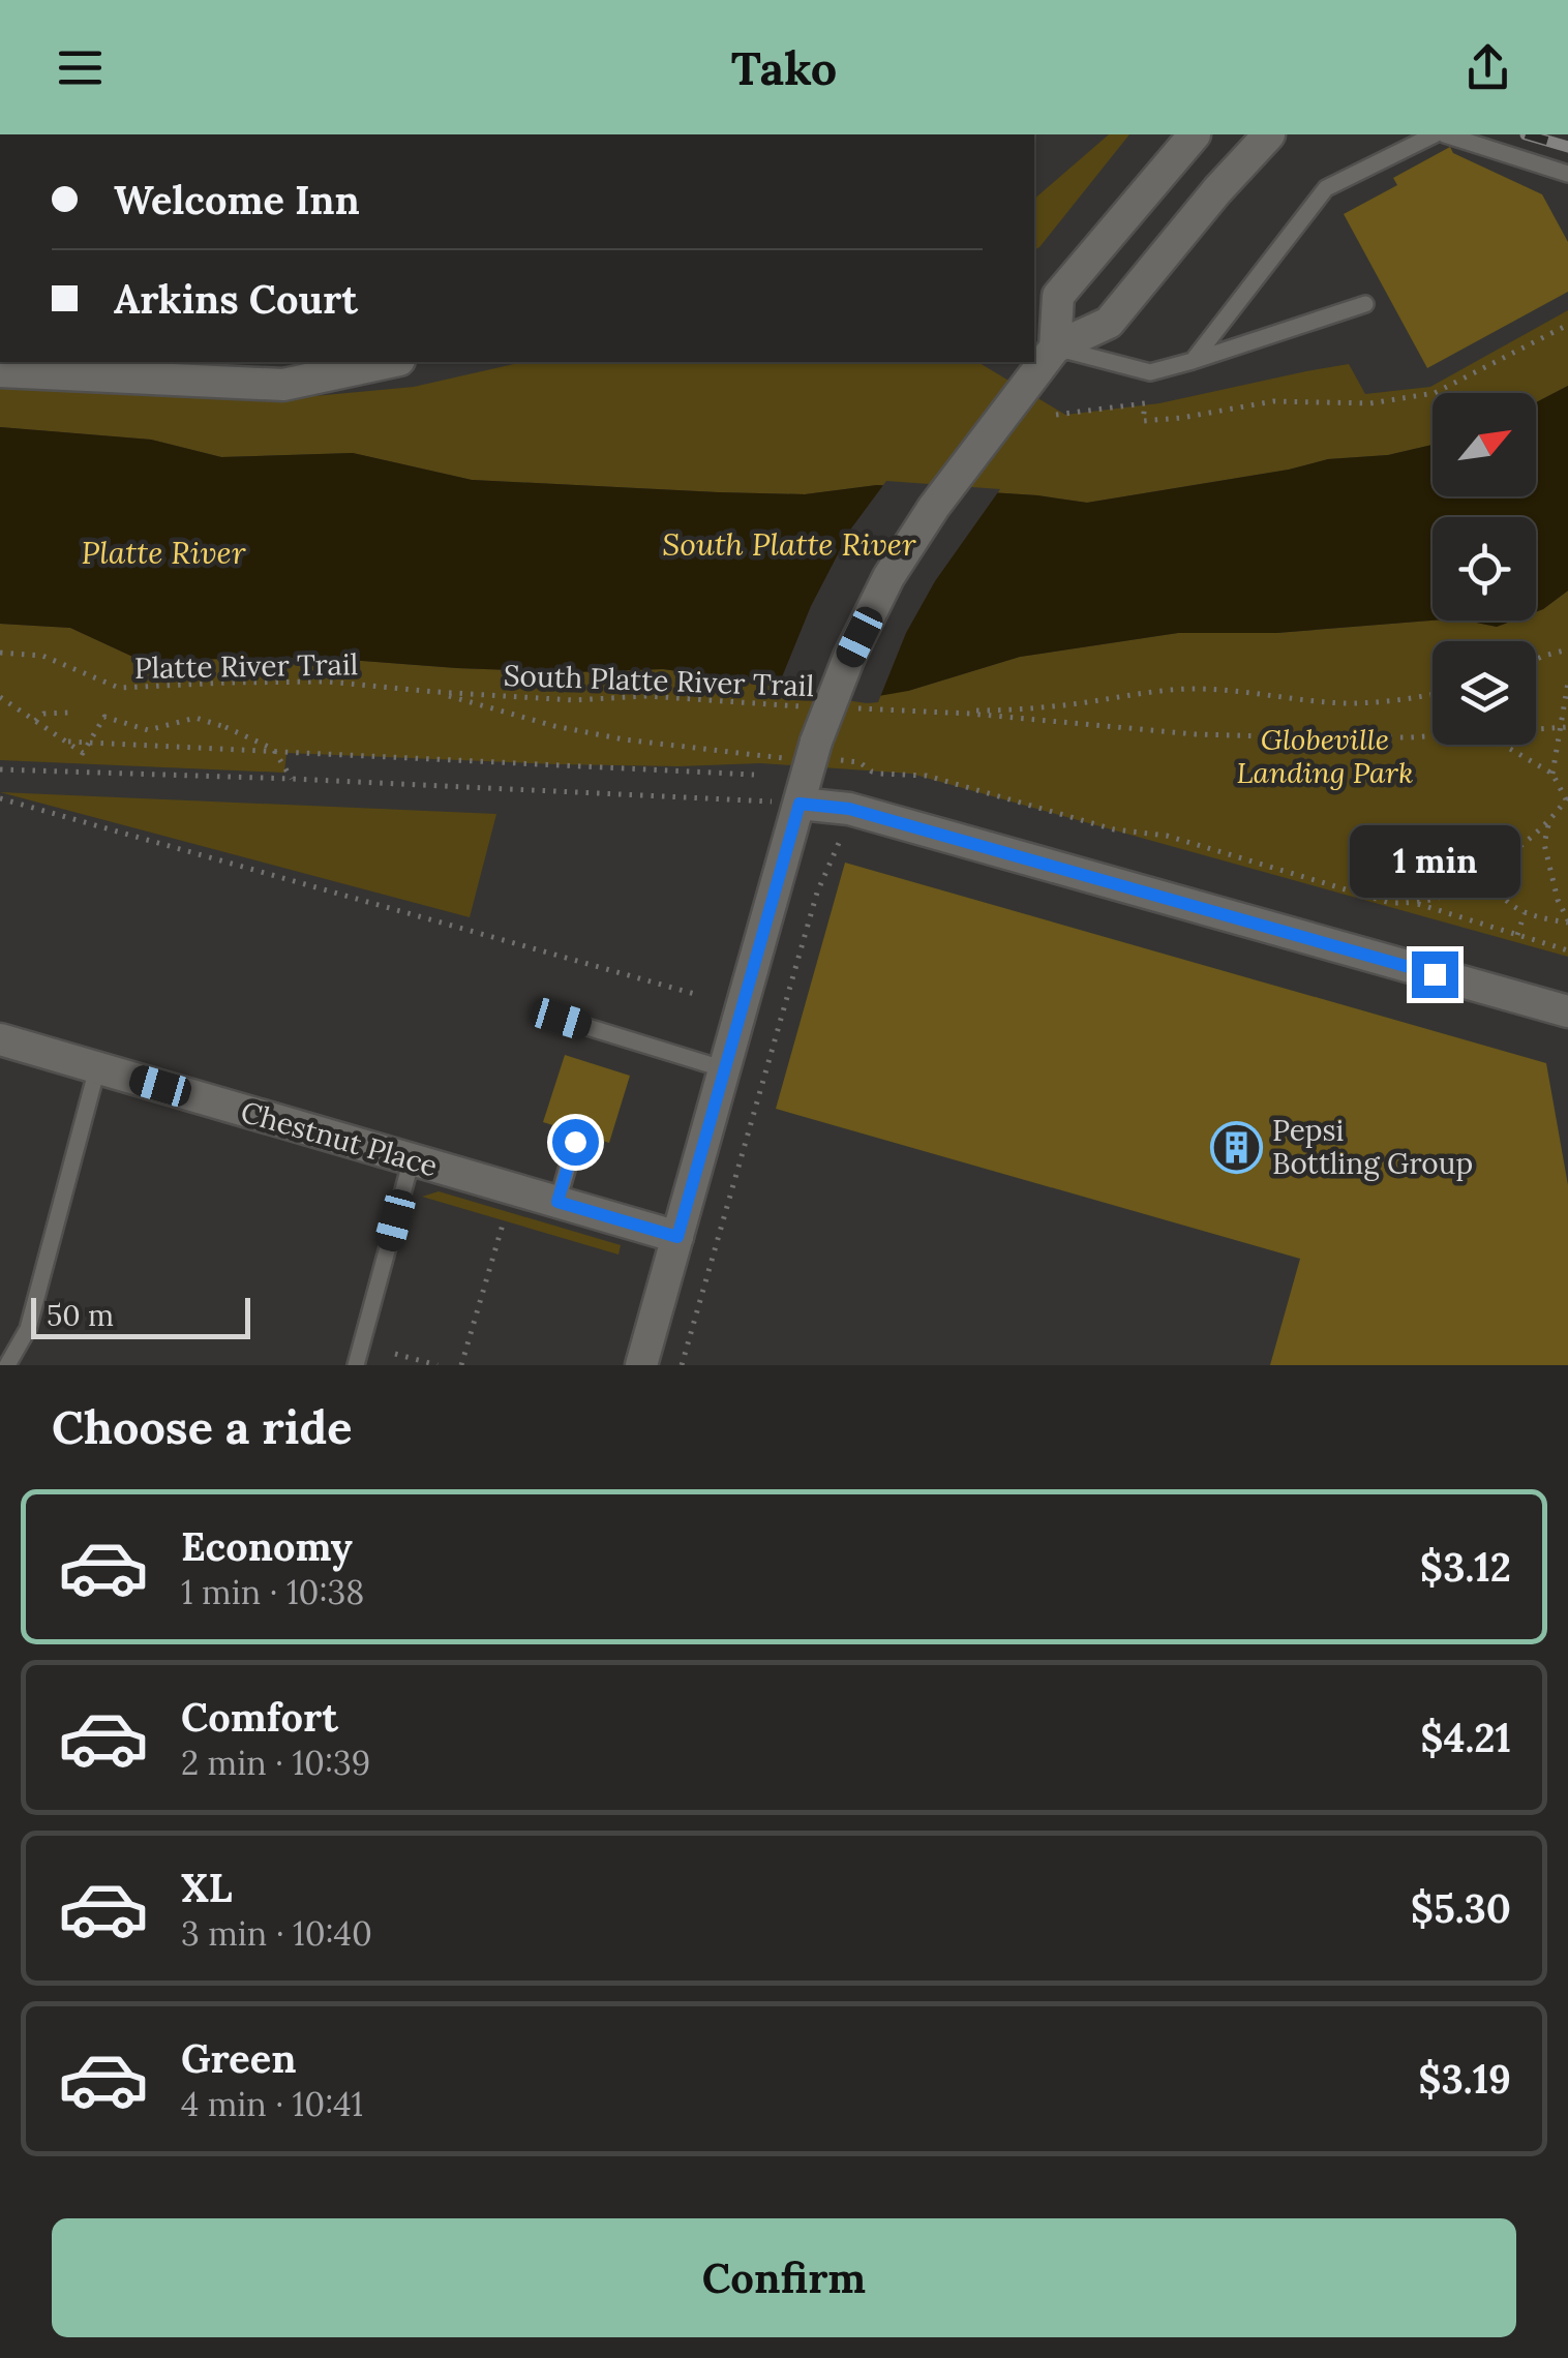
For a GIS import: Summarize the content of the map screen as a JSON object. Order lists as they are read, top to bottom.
{
  "streets": {
    "street": ["Chestnut Place"],
    "path": ["Platte River Trail", "South Platte River Trail"]
  },
  "crossings": [
    ["Platte River Trail", "South Platte River Trail"]
  ],
  "water": ["South Platte River", "Platte River"],
  "parks": ["Globeville Landing Park"],
  "places": {
    "building": ["Pepsi Bottling Group"]
  },
  "scale_bar": "50 m",
  "north": "top right",
  "page": {
    "header": "Tako",
    "banner": ["Welcome Inn", "Arkins Court"],
    "bubble": "1 min",
    "scale": "50 m",
    "heading": "Choose a ride",
    "list": [
      {
        "name": "Economy",
        "note": "1 min · 10:38",
        "value": "$3.12"
      },
      {
        "name": "Comfort",
        "note": "2 min · 10:39",
        "value": "$4.21"
      },
      {
        "name": "XL",
        "note": "3 min · 10:40",
        "value": "$5.30"
      },
      {
        "name": "Green",
        "note": "4 min · 10:41",
        "value": "$3.19"
      }
    ],
    "buttons": "Confirm"
  }
}
